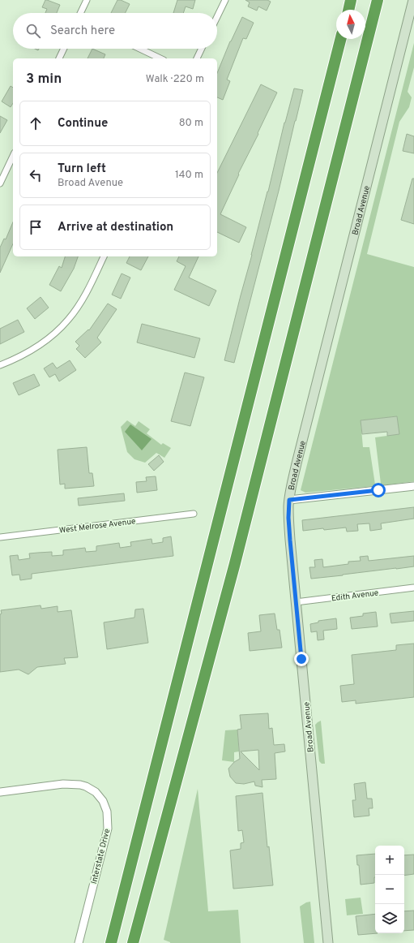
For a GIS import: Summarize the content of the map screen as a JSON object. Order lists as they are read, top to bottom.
{
  "streets": {
    "main road": ["Broad Avenue"],
    "street": ["West Melrose Avenue", "Edith Avenue", "Interstate Drive"]
  },
  "crossings": [
    ["Broad Avenue", "Edith Avenue"]
  ],
  "north": "top",
  "page": {
    "search": "Search here",
    "heading": ["3 min", "Walk · 220 m"],
    "list": [
      ["Continue", "80 m"],
      ["Turn left", "Broad Avenue", "140 m"],
      "Arrive at destination"
    ],
    "map_buttons": ["+", "−"]
  }
}
